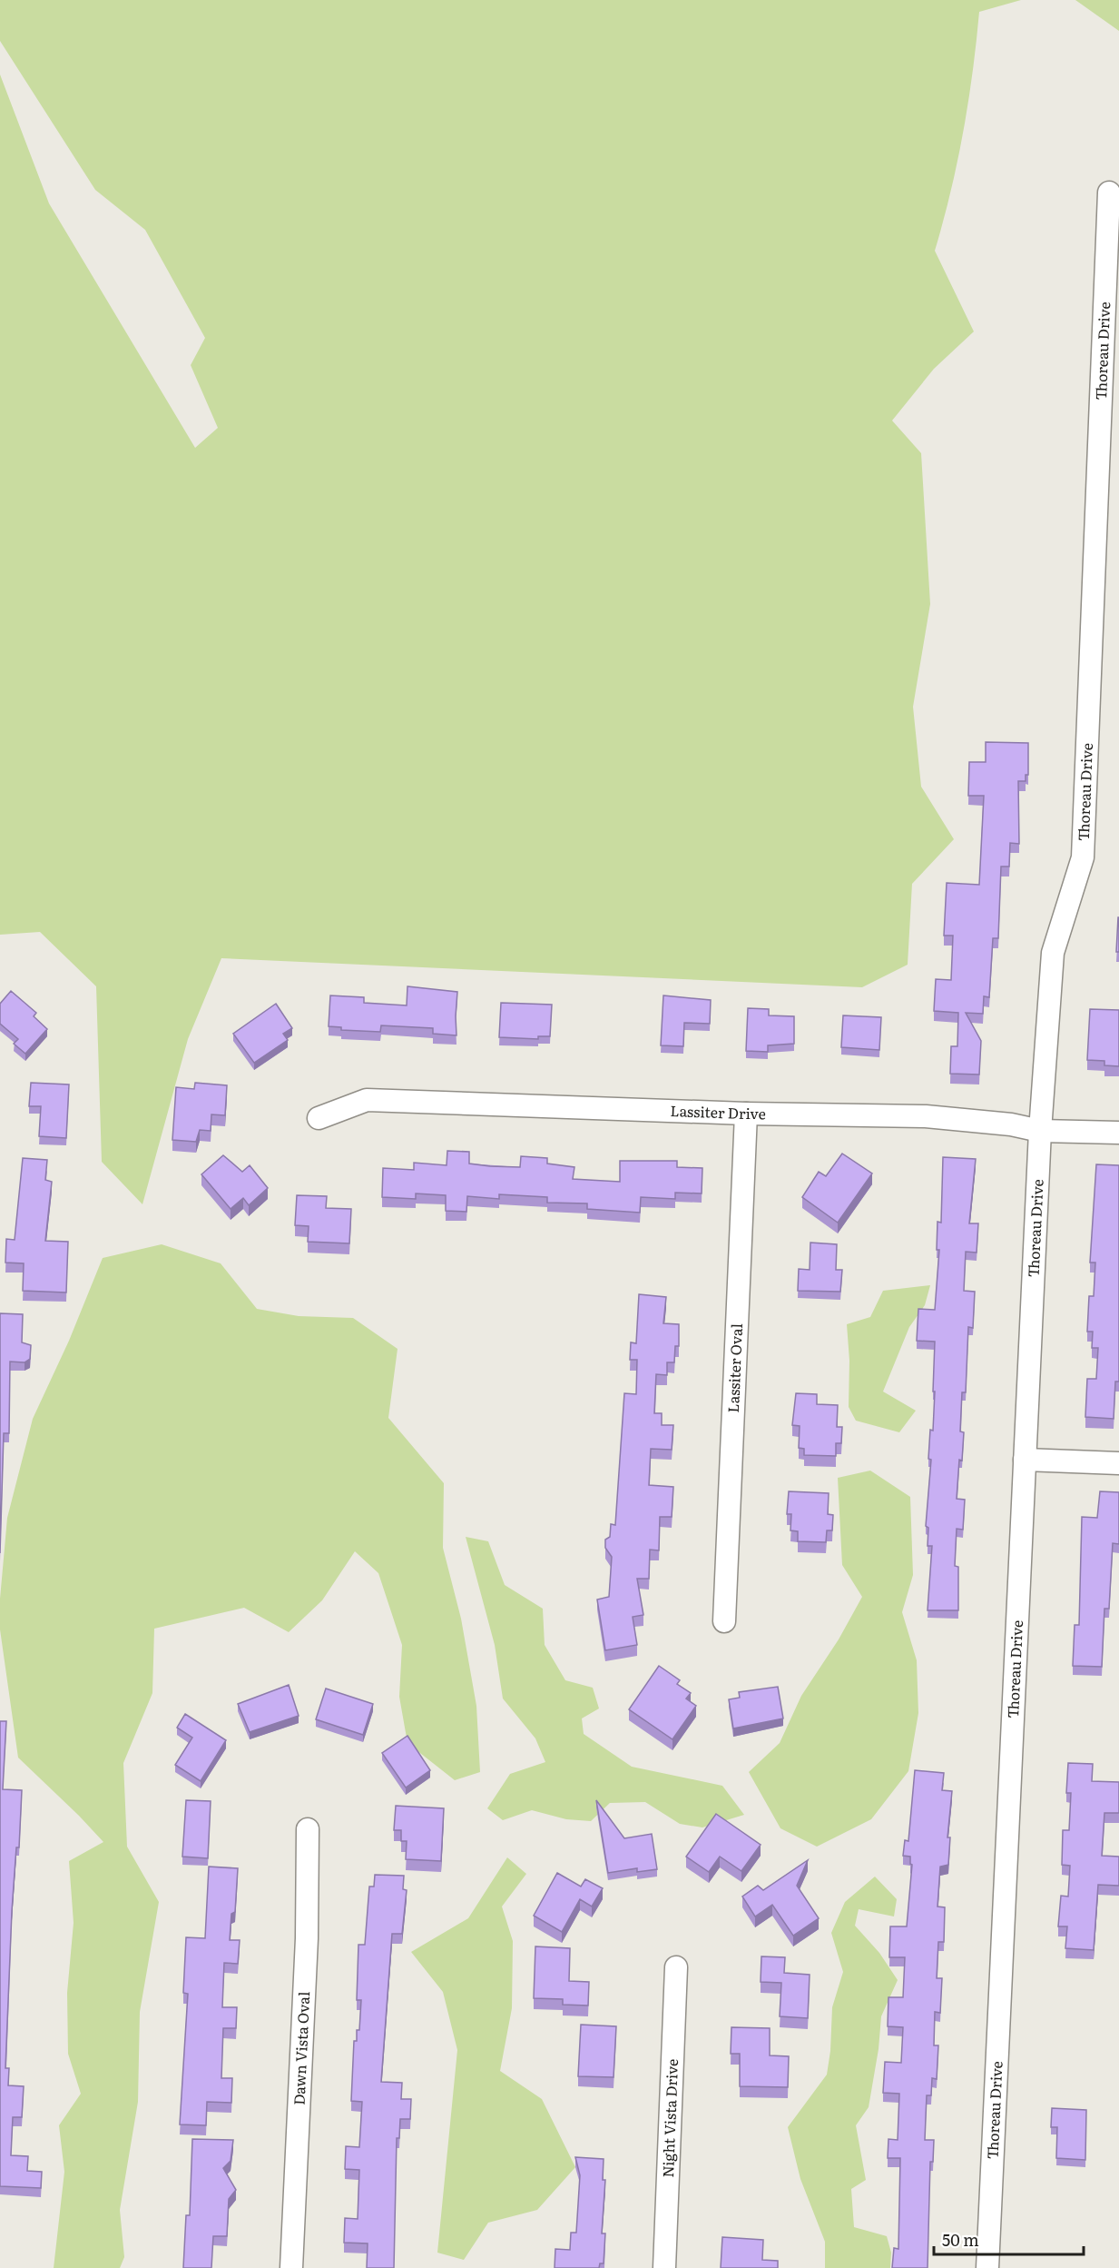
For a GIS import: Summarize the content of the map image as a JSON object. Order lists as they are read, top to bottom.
{
  "streets": {
    "street": [
      "Thoreau Drive",
      "Lassiter Drive",
      "Lassiter Oval",
      "Dawn Vista Oval",
      "Night Vista Drive"
    ]
  },
  "crossings": [
    ["Thoreau Drive", "Lassiter Drive"],
    ["Lassiter Drive", "Lassiter Oval"]
  ],
  "scale_bar": "50 m"
}
